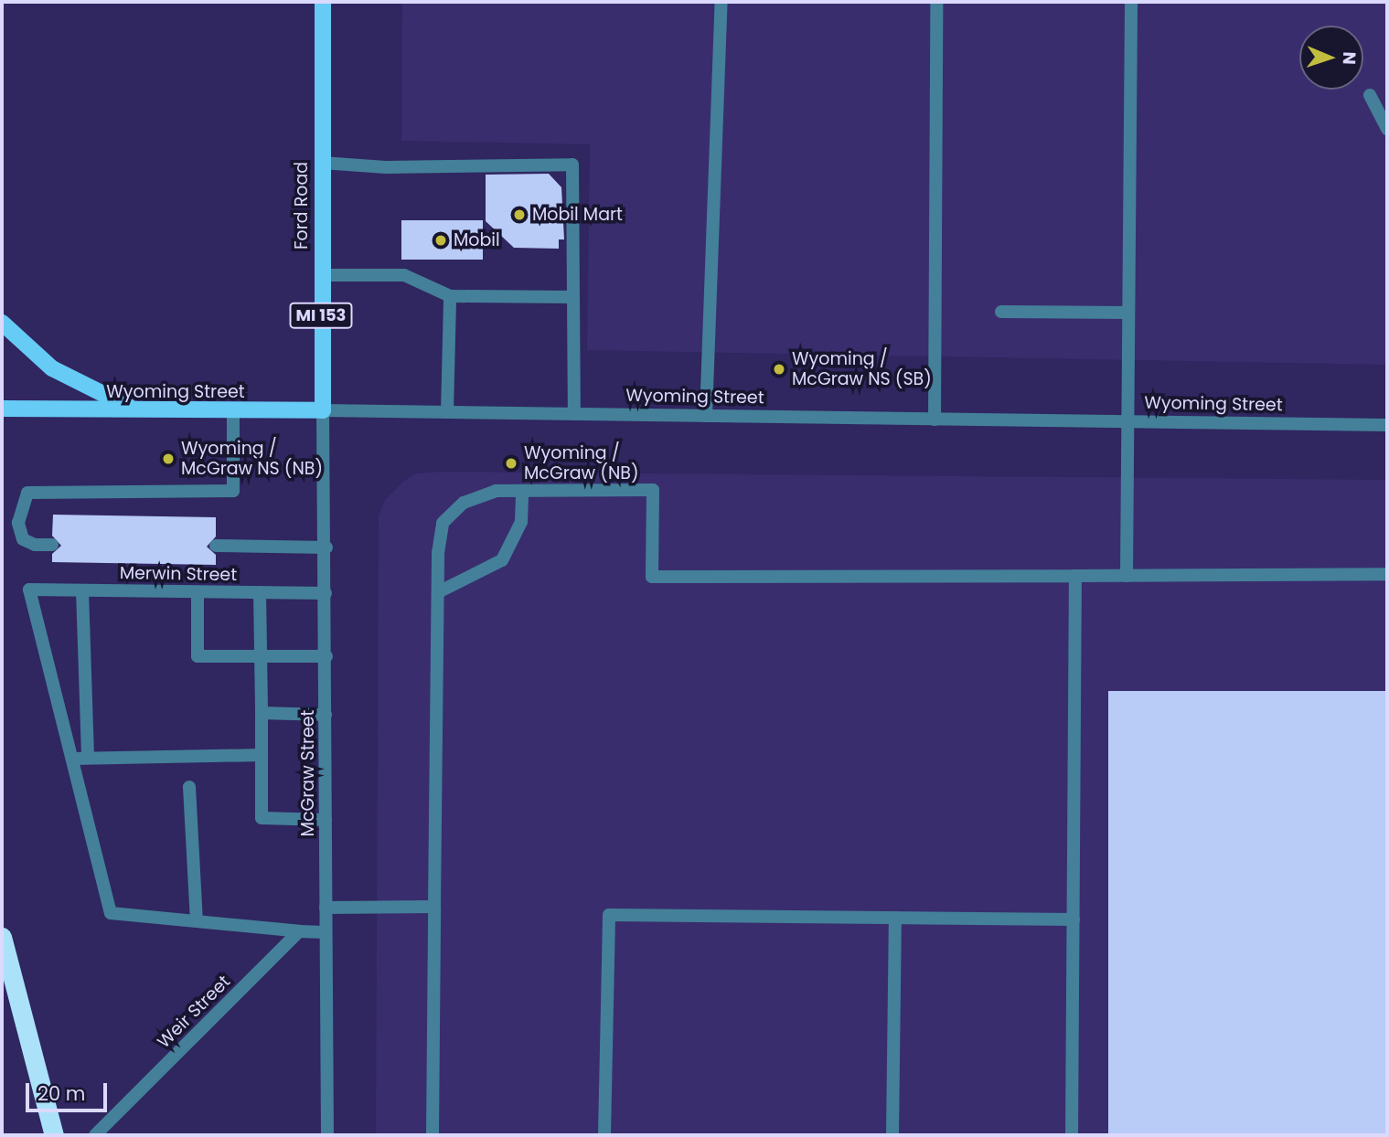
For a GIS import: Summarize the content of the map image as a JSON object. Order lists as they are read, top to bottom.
{
  "streets": {
    "main road": ["Ford Road", "MI 153", "Wyoming Street"],
    "street": ["Merwin Street", "McGraw Street", "Weir Street"]
  },
  "crossings": [
    ["Ford Road", "Wyoming Street"],
    ["Ford Road", "McGraw Street"],
    ["Wyoming Street", "McGraw Street"],
    ["Merwin Street", "McGraw Street"]
  ],
  "places": [
    "Mobil Mart",
    "Mobil",
    "Wyoming / McGraw NS (SB)",
    "Wyoming / McGraw NS (NB)",
    "Wyoming / McGraw (NB)"
  ],
  "scale_bar": "20 m",
  "north": "right"
}
